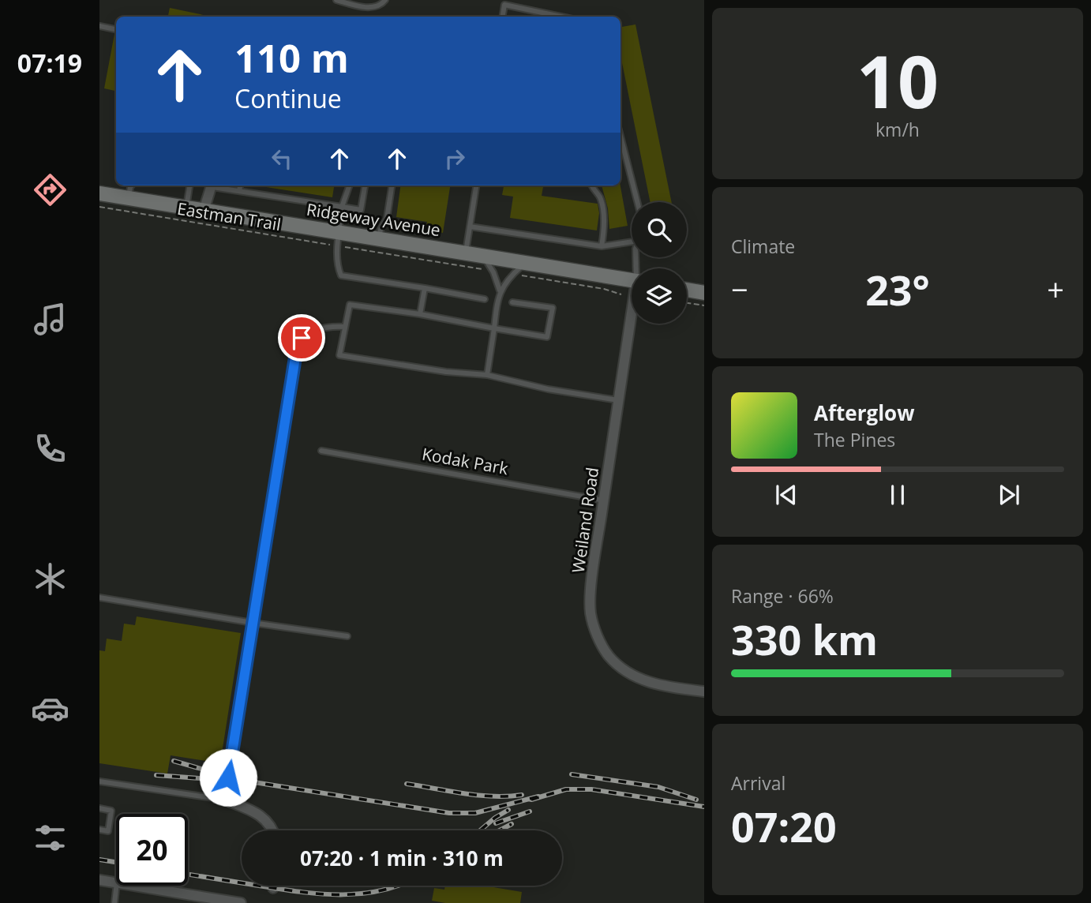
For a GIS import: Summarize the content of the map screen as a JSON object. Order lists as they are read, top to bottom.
{
  "streets": {
    "main road": ["Ridgeway Avenue"],
    "street": ["Weiland Road"],
    "lane": ["Kodak Park"],
    "path": ["Eastman Trail"]
  },
  "crossings": [
    ["Eastman Trail", "Ridgeway Avenue"],
    ["Kodak Park", "Weiland Road"]
  ],
  "page": {
    "tabs": "07:19",
    "tile": [
      ["10", "km/h"],
      "Climate",
      ["Range · 66%", "330 km"],
      ["Arrival", "07:20"]
    ],
    "turn": ["110 m", "Continue"],
    "heat": ["−", "23°", "+"],
    "song": ["Afterglow", "The Pines"],
    "limit": "20",
    "trip": "07:20 · 1 min · 310 m"
  }
}
